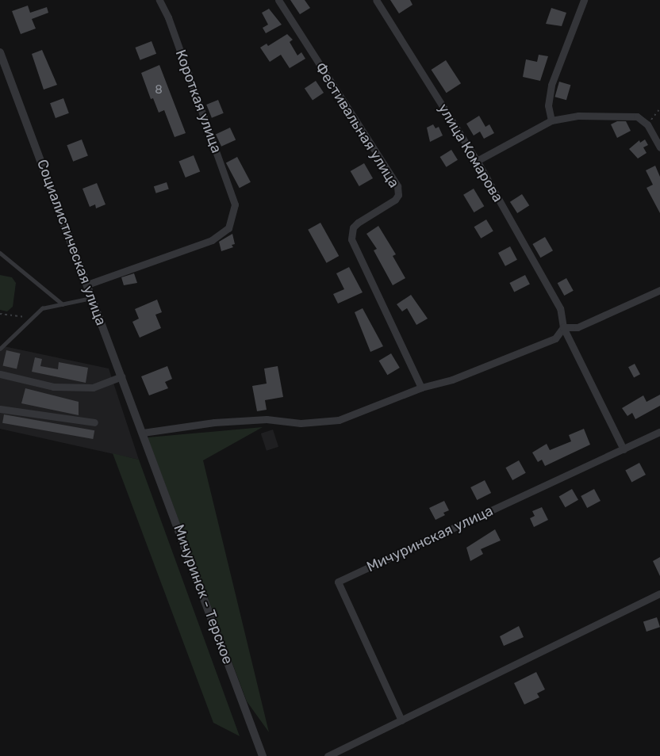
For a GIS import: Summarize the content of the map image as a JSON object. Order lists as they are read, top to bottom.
{
  "streets": {
    "street": [
      "Короткая улица",
      "Фестивальная улица",
      "улица Комарова",
      "Социалистическая улица",
      "Мичуринская улица",
      "Мичуринск - Терское"
    ]
  },
  "crossings": [
    ["Короткая улица", "Социалистическая улица"],
    ["улица Комарова", "Мичуринская улица"],
    ["Социалистическая улица", "Мичуринск - Терское"]
  ],
  "house_numbers": ["8"]
}
